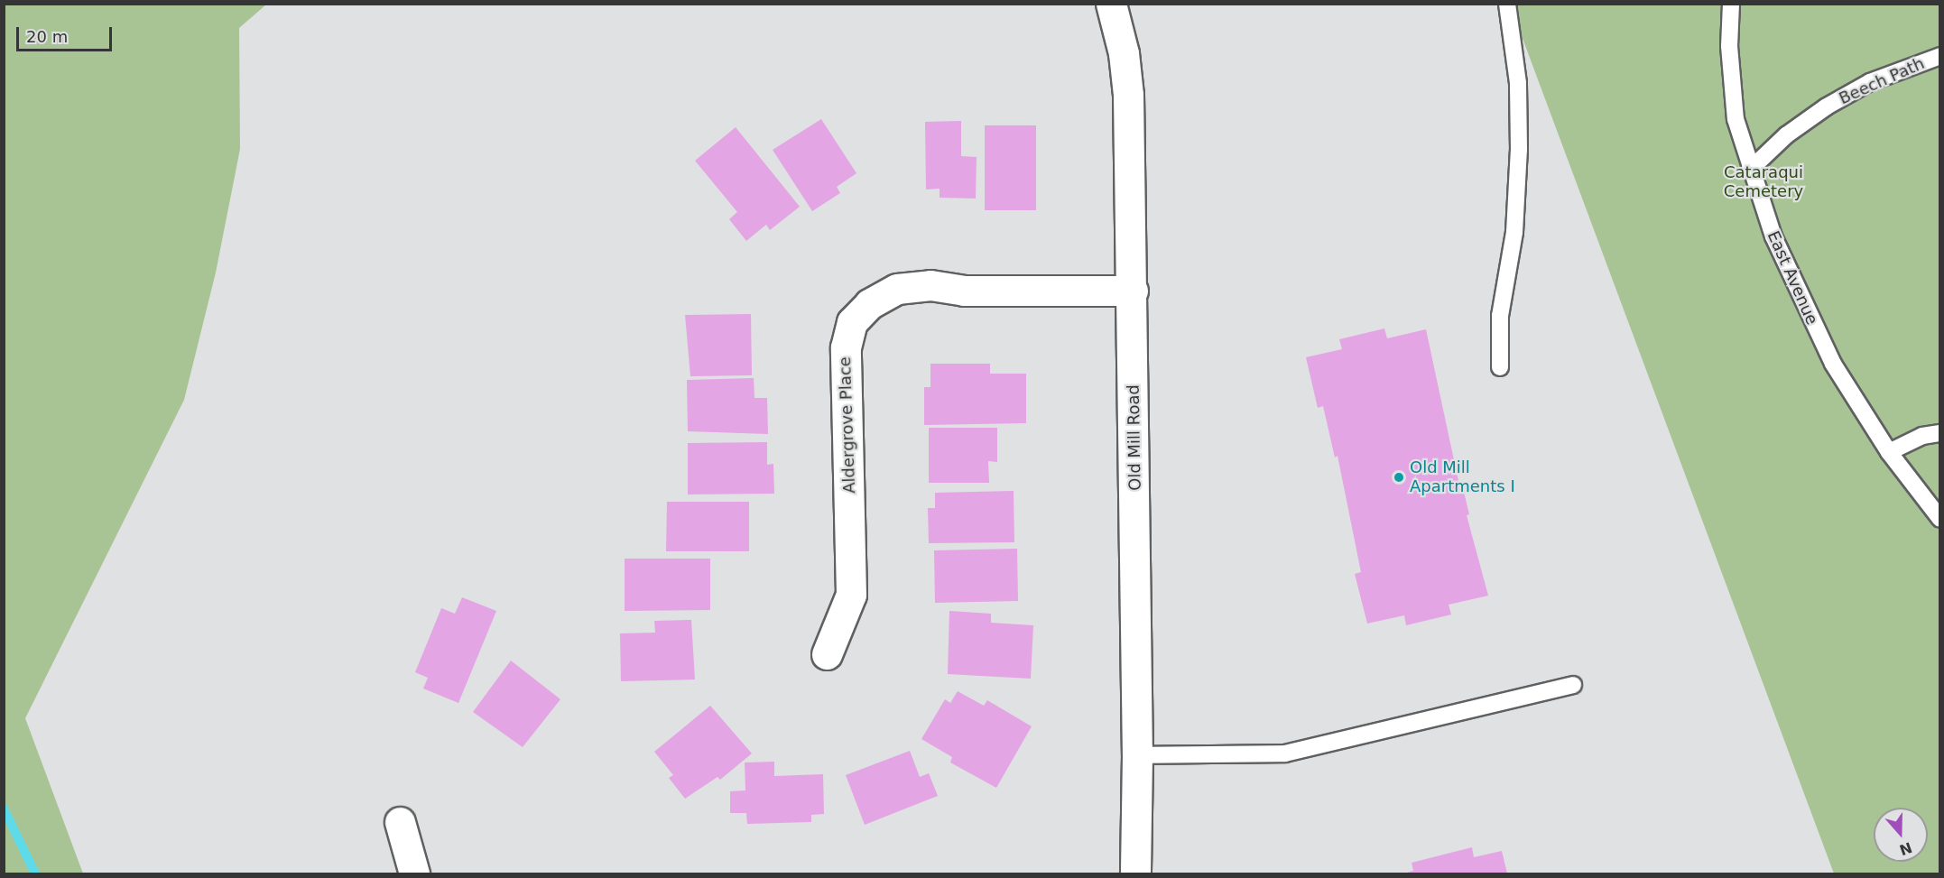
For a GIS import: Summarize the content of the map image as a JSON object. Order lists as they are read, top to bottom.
{
  "streets": {
    "street": ["Aldergrove Place", "Old Mill Road"],
    "lane": ["Beech Path", "East Avenue"]
  },
  "crossings": [
    ["Beech Path", "East Avenue"],
    ["Aldergrove Place", "Old Mill Road"]
  ],
  "parks": ["Cataraqui Cemetery"],
  "places": ["Old Mill Apartments I"],
  "scale_bar": "20 m",
  "north": "bottom"
}
